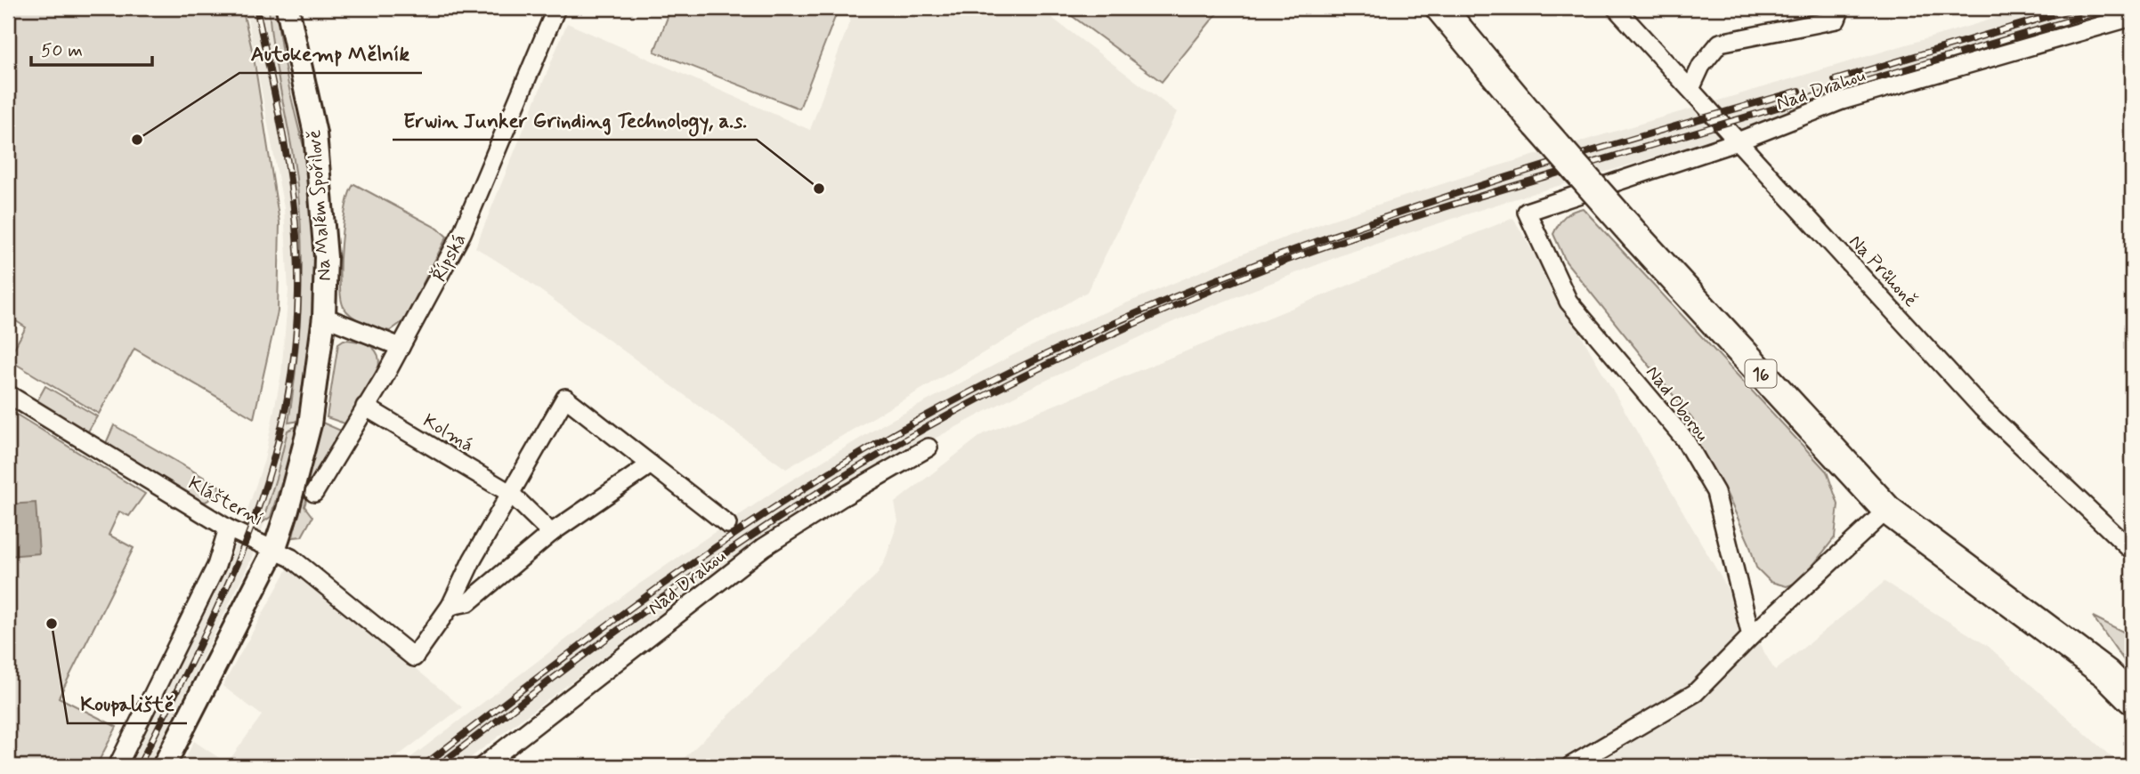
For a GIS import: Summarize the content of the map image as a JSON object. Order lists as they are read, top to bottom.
{
  "streets": {
    "main road": ["16"],
    "street": [
      "Nad Drahou",
      "Na Malém Spořilově",
      "Řípská",
      "Na Průhoně",
      "Nad Oborou",
      "Kolmá",
      "Klášterní"
    ]
  },
  "crossings": [
    ["Nad Drahou", "Na Průhoně"],
    ["Nad Drahou", "Nad Oborou"],
    ["Na Malém Spořilově", "Klášterní"],
    ["Řípská", "Kolmá"]
  ],
  "places": ["Autokemp Mělník", "Erwin Junker Grinding Technology, a.s.", "Koupaliště"],
  "scale_bar": "50 m"
}
